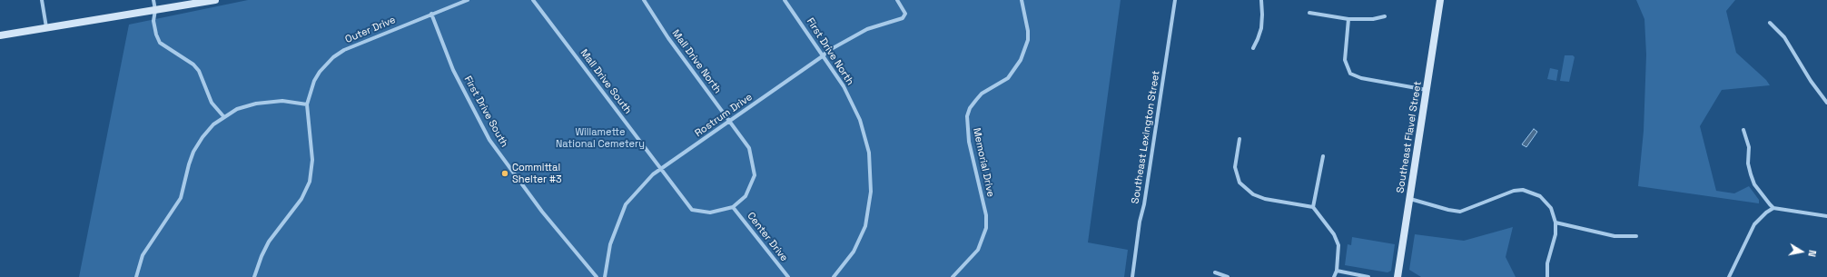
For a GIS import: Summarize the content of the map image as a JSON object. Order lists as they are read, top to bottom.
{
  "streets": {
    "street": [
      "Outer Drive",
      "First Drive North",
      "Mall Drive North",
      "Mall Drive South",
      "First Drive South",
      "Rostrum Drive",
      "Southeast Lexington Street",
      "Southeast Flavel Street",
      "Memorial Drive",
      "Center Drive"
    ]
  },
  "crossings": [
    ["Outer Drive", "First Drive South"],
    ["First Drive North", "Rostrum Drive"],
    ["Mall Drive North", "Mall Drive South"],
    ["Mall Drive North", "Rostrum Drive"],
    ["Mall Drive North", "Center Drive"],
    ["Mall Drive South", "Rostrum Drive"],
    ["Mall Drive South", "Center Drive"]
  ],
  "parks": ["Willamette National Cemetery"],
  "places": ["Committal Shelter #3"],
  "north": "right"
}
